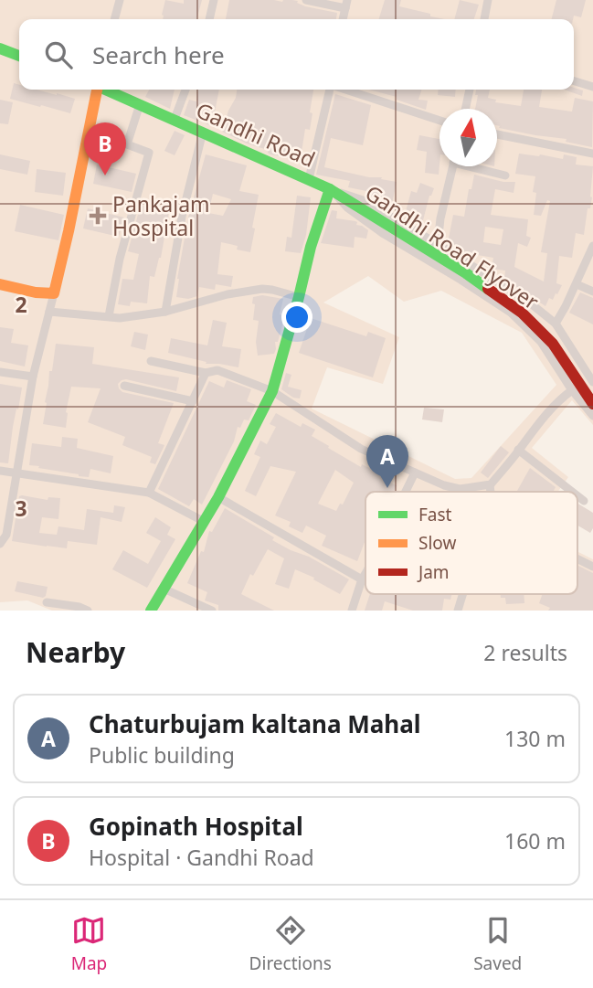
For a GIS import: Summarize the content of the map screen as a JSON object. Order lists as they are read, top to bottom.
{
  "streets": {
    "main road": ["Gandhi Road", "Gandhi Road Flyover"]
  },
  "crossings": [
    ["Gandhi Road", "Gandhi Road Flyover"]
  ],
  "places": {
    "health": ["Pankajam Hospital"]
  },
  "legend": ["Fast", "Slow", "Jam"],
  "north": "top",
  "page": {
    "search": "Search here",
    "pins": ["B", "A"],
    "heading": ["Nearby", "2 results"],
    "list": [
      {
        "mark": "A",
        "name": "Chaturbujam kaltana Mahal",
        "note": "Public building",
        "value": "130 m"
      },
      {
        "mark": "B",
        "name": "Gopinath Hospital",
        "note": "Hospital · Gandhi Road",
        "value": "160 m"
      }
    ],
    "nav": ["Map", "Directions", "Saved"]
  },
  "grid": {
    "rows": ["2", "3"]
  }
}
